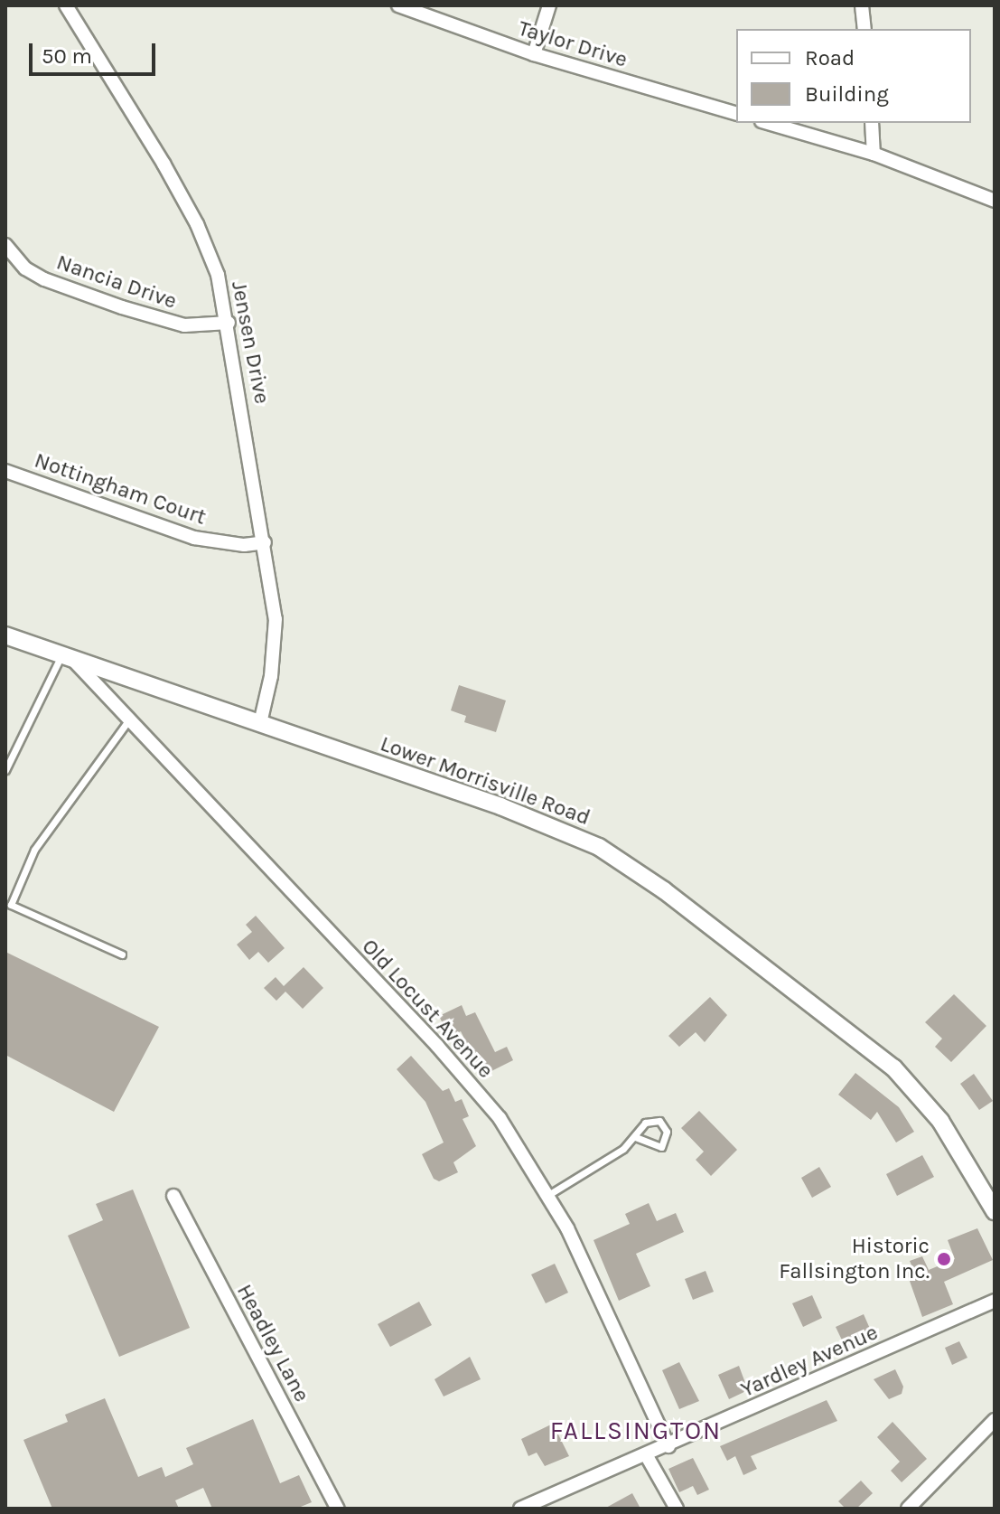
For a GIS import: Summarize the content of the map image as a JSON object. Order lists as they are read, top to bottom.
{
  "streets": {
    "street": [
      "Taylor Drive",
      "Nancia Drive",
      "Jensen Drive",
      "Nottingham Court",
      "Lower Morrisville Road",
      "Old Locust Avenue",
      "Headley Lane",
      "Yardley Avenue"
    ]
  },
  "crossings": [
    ["Nancia Drive", "Jensen Drive"],
    ["Jensen Drive", "Nottingham Court"],
    ["Jensen Drive", "Lower Morrisville Road"],
    ["Lower Morrisville Road", "Old Locust Avenue"],
    ["Old Locust Avenue", "Yardley Avenue"]
  ],
  "districts": ["FALLSINGTON"],
  "places": ["Historic Fallsington Inc."],
  "legend": ["Road", "Building"],
  "scale_bar": "50 m"
}
